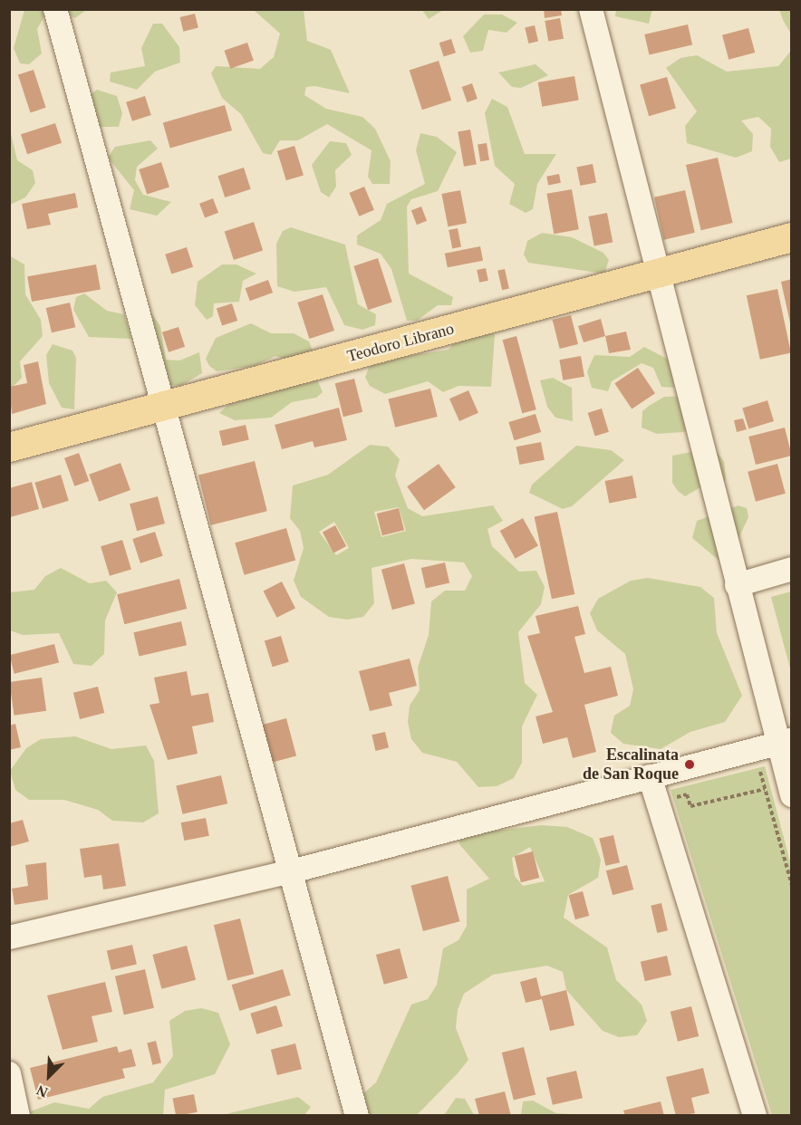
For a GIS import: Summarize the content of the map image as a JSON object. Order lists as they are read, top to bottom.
{
  "streets": {
    "main road": ["Teodoro Librano"]
  },
  "places": ["Escalinata de San Roque"],
  "north": "bottom left"
}
